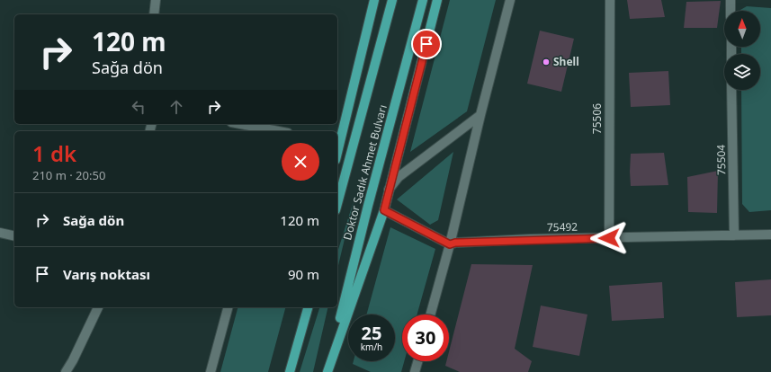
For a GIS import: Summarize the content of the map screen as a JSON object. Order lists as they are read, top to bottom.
{
  "streets": {
    "main road": ["Doktor Sadık Ahmet Bulvarı"],
    "street": ["75506", "75504", "75492"]
  },
  "crossings": [
    ["75506", "75492"],
    ["75504", "75492"]
  ],
  "places": ["Shell"],
  "north": "top",
  "page": {
    "turn": ["120 m", "Sağa dön"],
    "heading": ["1 dk", "210 m · 20:50"],
    "list": [
      {
        "name": "Sağa dön",
        "value": "120 m"
      },
      {
        "name": "Varış noktası",
        "value": "90 m"
      }
    ],
    "speed": "25 km/h",
    "limit": "30"
  }
}
